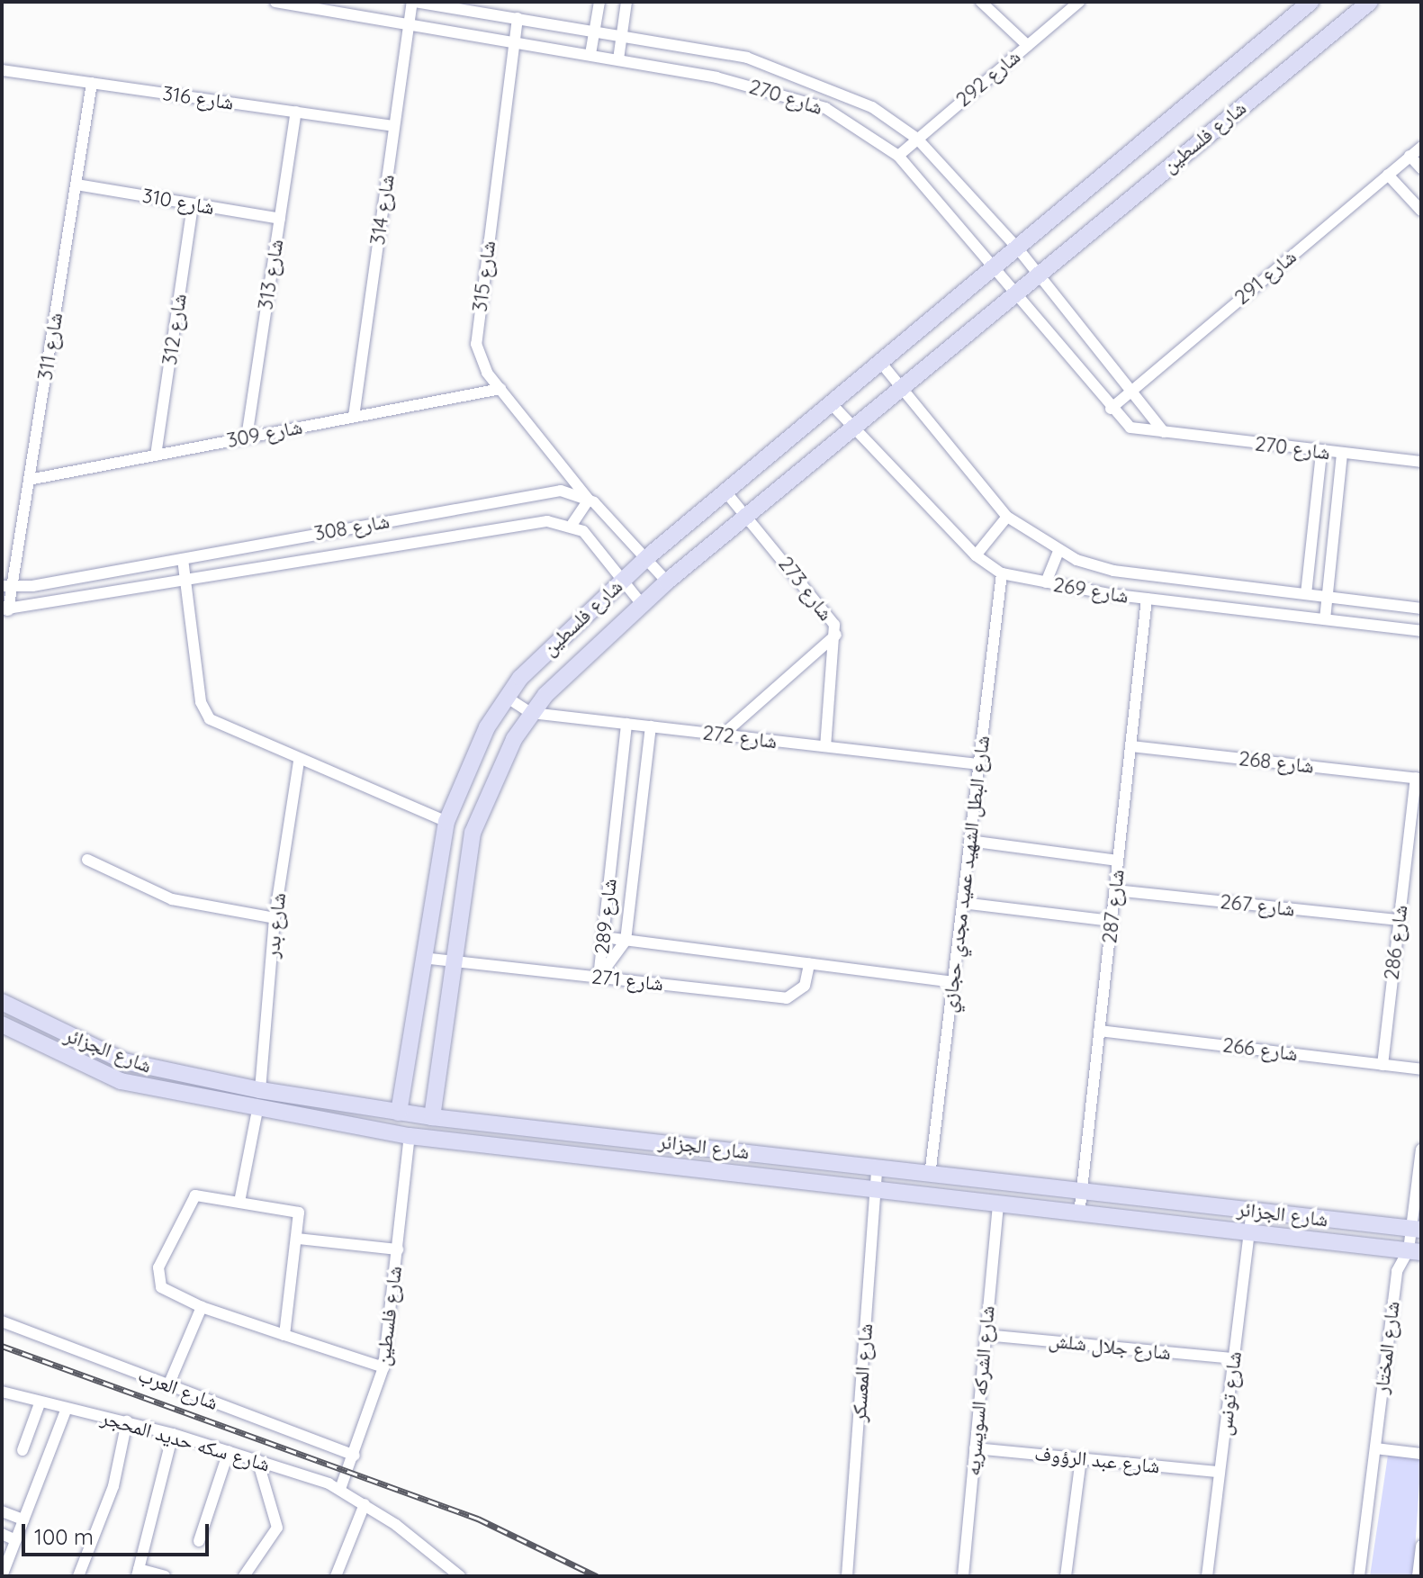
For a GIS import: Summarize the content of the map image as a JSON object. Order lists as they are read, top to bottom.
{
  "streets": {
    "street": [
      "شارع 292",
      "شارع 270",
      "شارع 316",
      "شارع فلسطين",
      "شارع 310",
      "شارع 314",
      "شارع 313",
      "شارع 315",
      "شارع 291",
      "شارع 312",
      "شارع 311",
      "شارع 309",
      "شارع 308",
      "شارع 273",
      "شارع 269",
      "شارع 272",
      "شارع 268",
      "شارع البطل الشهيد عميد مجدي حجازي",
      "شارع 267",
      "شارع 287",
      "شارع 289",
      "شارع بدر",
      "شارع 286",
      "شارع 271",
      "شارع 266",
      "شارع الجزائر",
      "شارع جلال شلش",
      "شارع المختار",
      "شارع المعسكر",
      "شارع العرب",
      "شارع الشركه السويسريه",
      "شارع تونس",
      "شارع سكه حديد المحجر",
      "شارع عبد الرؤوف"
    ]
  },
  "crossings": [
    ["شارع 292", "شارع 270"],
    ["شارع 270", "شارع فلسطين"],
    ["شارع 270", "شارع 314"],
    ["شارع 270", "شارع 315"],
    ["شارع 270", "شارع 291"],
    ["شارع 316", "شارع 314"],
    ["شارع 316", "شارع 313"],
    ["شارع 316", "شارع 311"],
    ["شارع فلسطين", "شارع 273"],
    ["شارع فلسطين", "شارع 269"],
    ["شارع فلسطين", "شارع 272"],
    ["شارع فلسطين", "شارع 271"],
    ["شارع فلسطين", "شارع الجزائر"],
    ["شارع فلسطين", "شارع العرب"],
    ["شارع فلسطين", "شارع سكه حديد المحجر"],
    ["شارع 310", "شارع 313"],
    ["شارع 310", "شارع 312"],
    ["شارع 310", "شارع 311"],
    ["شارع 314", "شارع 309"],
    ["شارع 313", "شارع 309"],
    ["شارع 315", "شارع 309"],
    ["شارع 315", "شارع 308"],
    ["شارع 312", "شارع 309"],
    ["شارع 311", "شارع 309"],
    ["شارع 311", "شارع 308"],
    ["شارع 273", "شارع 272"],
    ["شارع 269", "شارع البطل الشهيد عميد مجدي حجازي"],
    ["شارع 269", "شارع 287"],
    ["شارع 272", "شارع البطل الشهيد عميد مجدي حجازي"],
    ["شارع 272", "شارع 289"],
    ["شارع 268", "شارع 287"],
    ["شارع 268", "شارع 286"],
    ["شارع البطل الشهيد عميد مجدي حجازي", "شارع 271"],
    ["شارع البطل الشهيد عميد مجدي حجازي", "شارع الجزائر"],
    ["شارع 267", "شارع 287"],
    ["شارع 267", "شارع 286"],
    ["شارع 287", "شارع 266"],
    ["شارع 287", "شارع الجزائر"],
    ["شارع 289", "شارع 271"],
    ["شارع بدر", "شارع الجزائر"],
    ["شارع 286", "شارع 266"],
    ["شارع الجزائر", "شارع المختار"],
    ["شارع الجزائر", "شارع المعسكر"],
    ["شارع الجزائر", "شارع الشركه السويسريه"],
    ["شارع الجزائر", "شارع تونس"],
    ["شارع جلال شلش", "شارع الشركه السويسريه"],
    ["شارع جلال شلش", "شارع تونس"],
    ["شارع الشركه السويسريه", "شارع عبد الرؤوف"],
    ["شارع تونس", "شارع عبد الرؤوف"]
  ],
  "scale_bar": "100 m"
}
